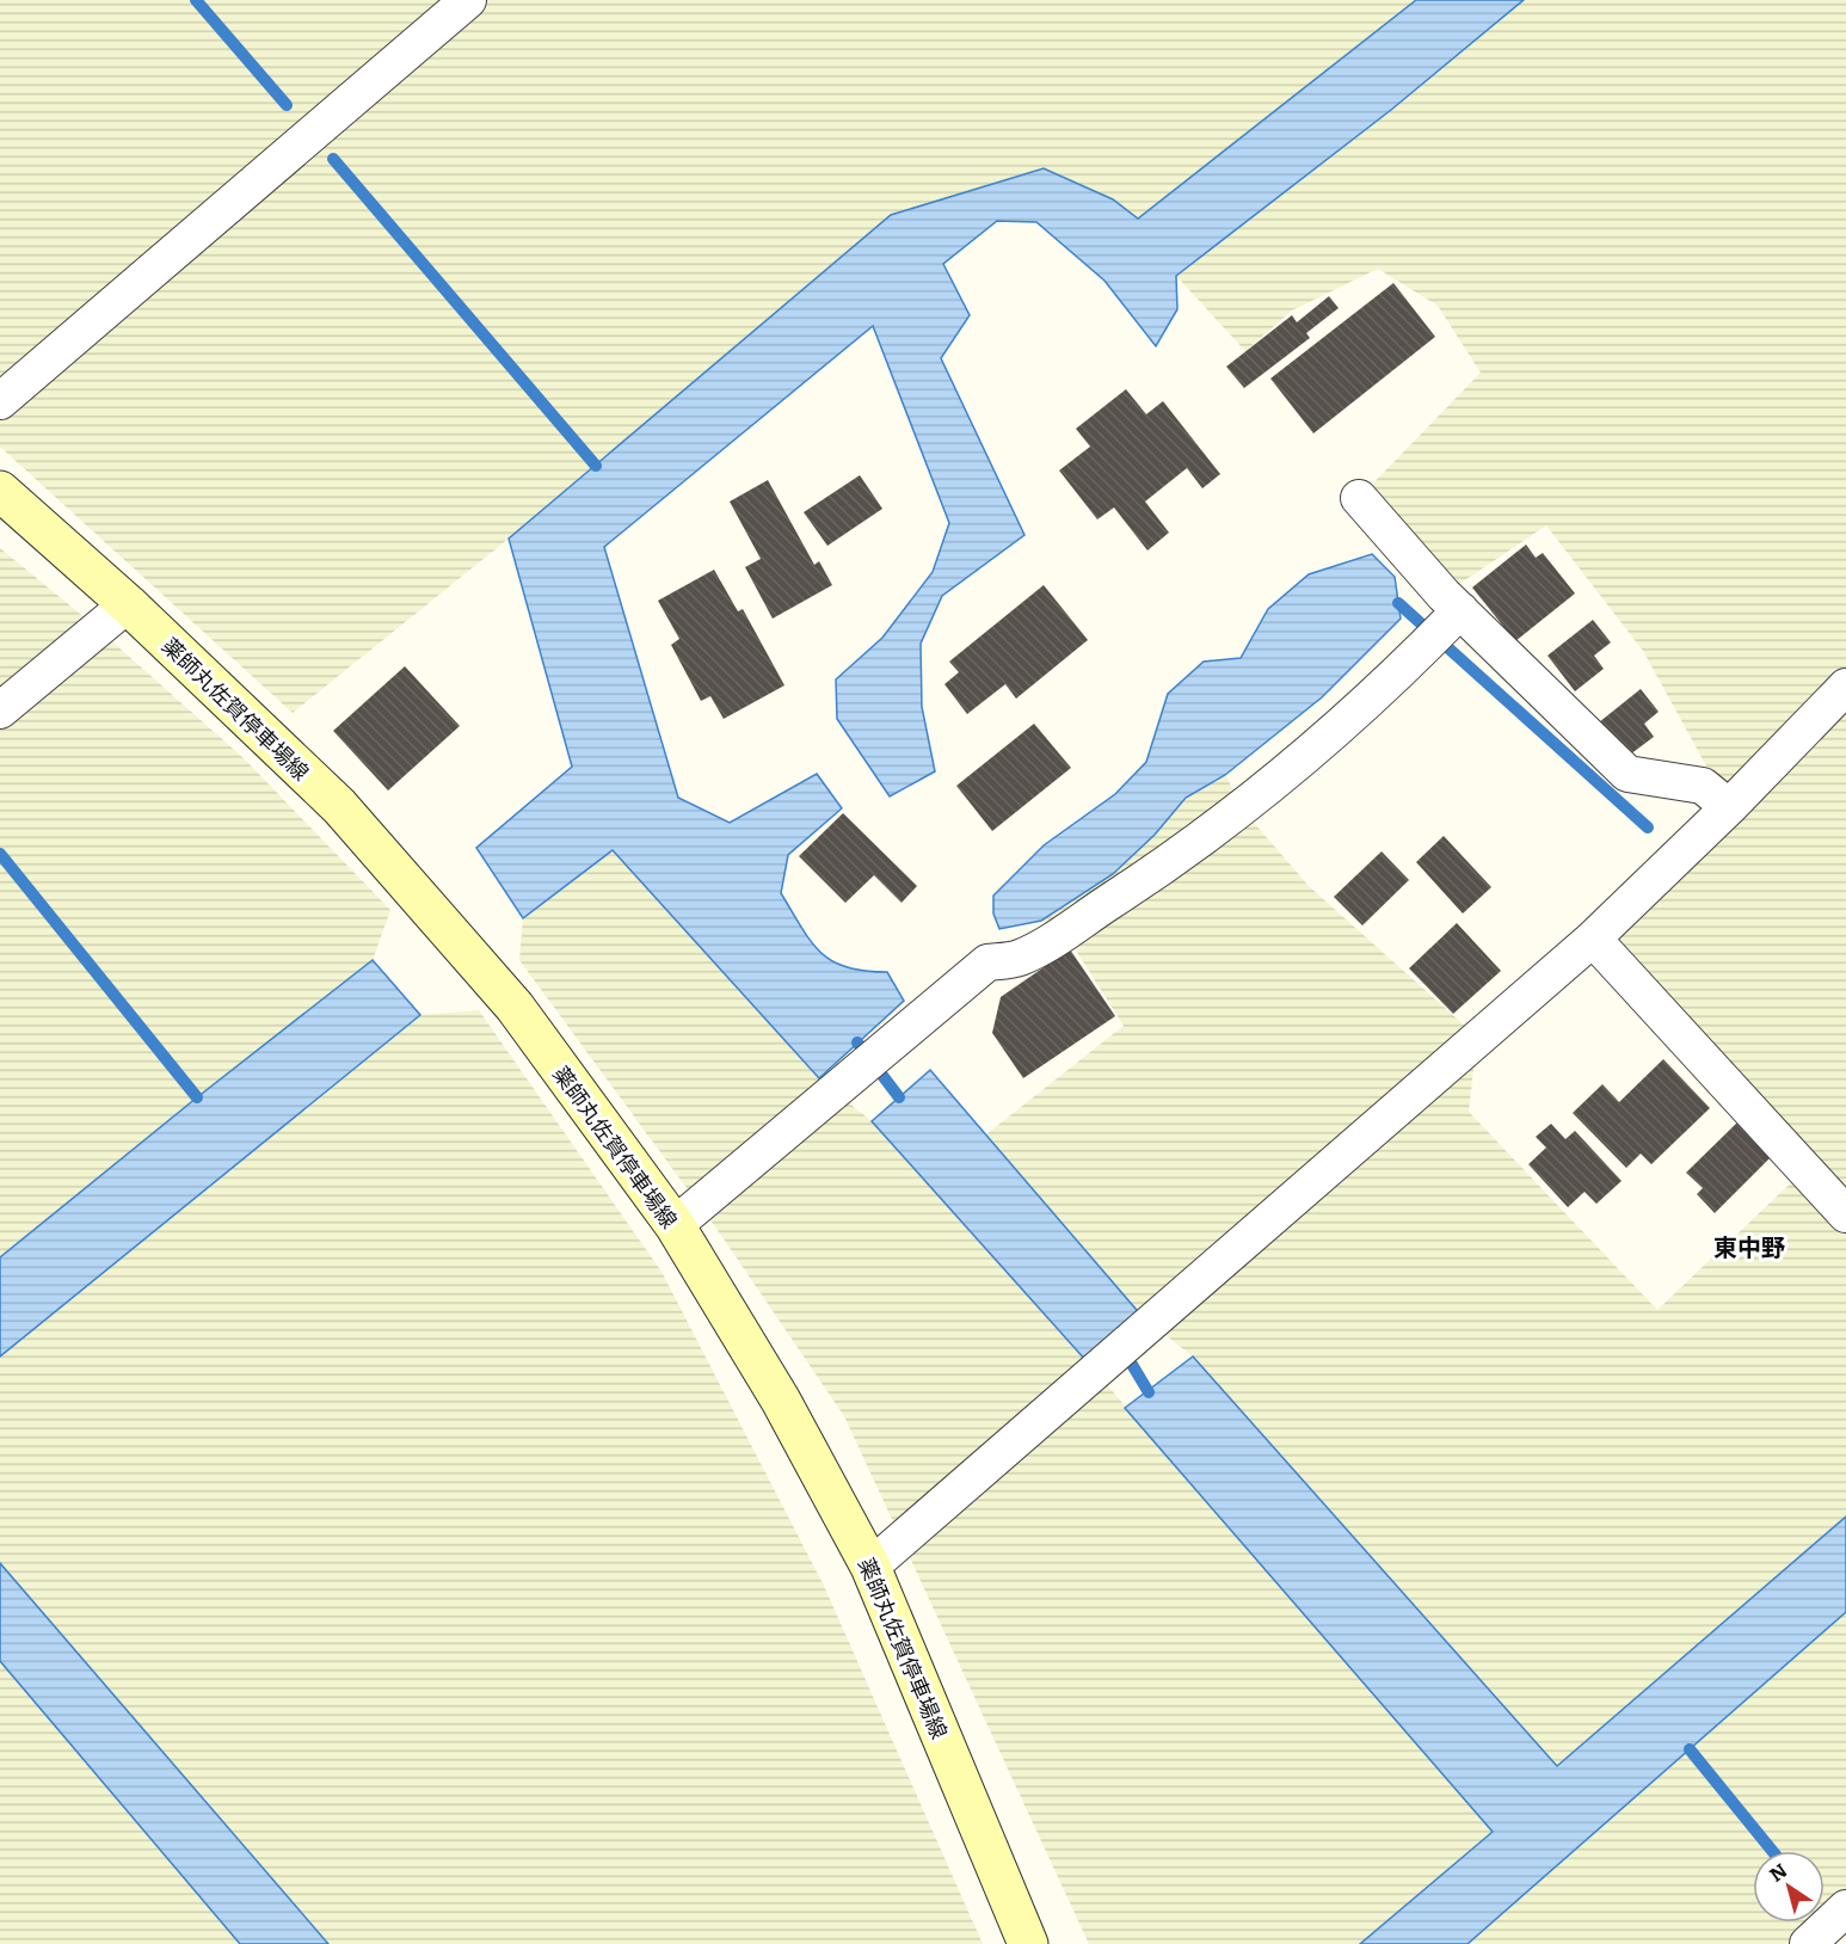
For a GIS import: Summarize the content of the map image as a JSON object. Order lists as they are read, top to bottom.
{
  "streets": {
    "main road": ["薬師丸佐賀停車場線"]
  },
  "districts": ["東中野"],
  "north": "top left"
}
